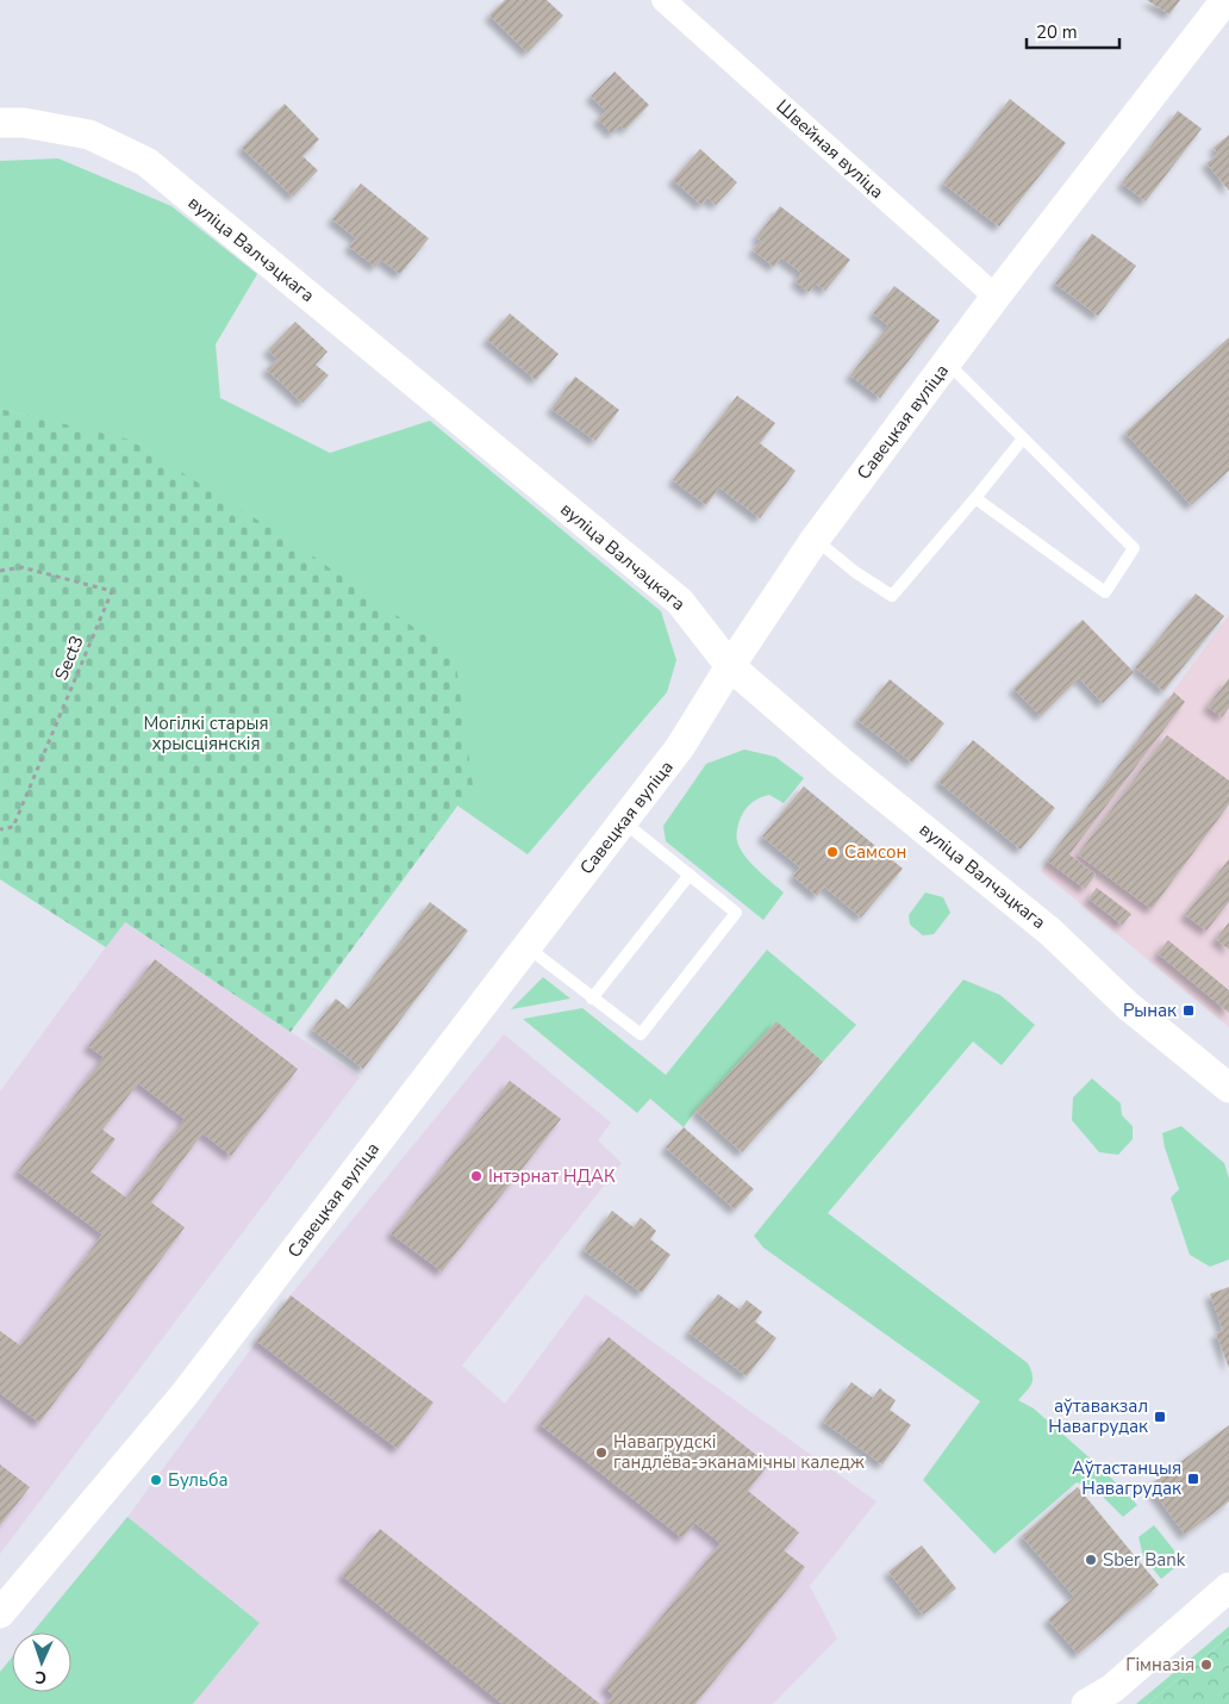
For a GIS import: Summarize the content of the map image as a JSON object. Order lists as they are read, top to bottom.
{
  "streets": {
    "street": ["Швейная вуліца", "вуліца Валчэцкага", "Савецкая вуліца"],
    "path": ["Sect3"]
  },
  "crossings": [
    ["Швейная вуліца", "Савецкая вуліца"],
    ["вуліца Валчэцкага", "Савецкая вуліца"]
  ],
  "parks": ["Могілкі старыя хрысціянскія"],
  "places": {
    "other": [
      "Самсон",
      "Інтэрнат НДАК",
      "Навагрудскі гандлёва-эканамічны каледж",
      "Бульба",
      "Sber Bank",
      "Гімназія"
    ],
    "transit": ["Рынак", "аўтавакзал Навагрудак", "Аўтастанцыя Навагрудак"]
  },
  "scale_bar": "20 m",
  "north": "bottom"
}
